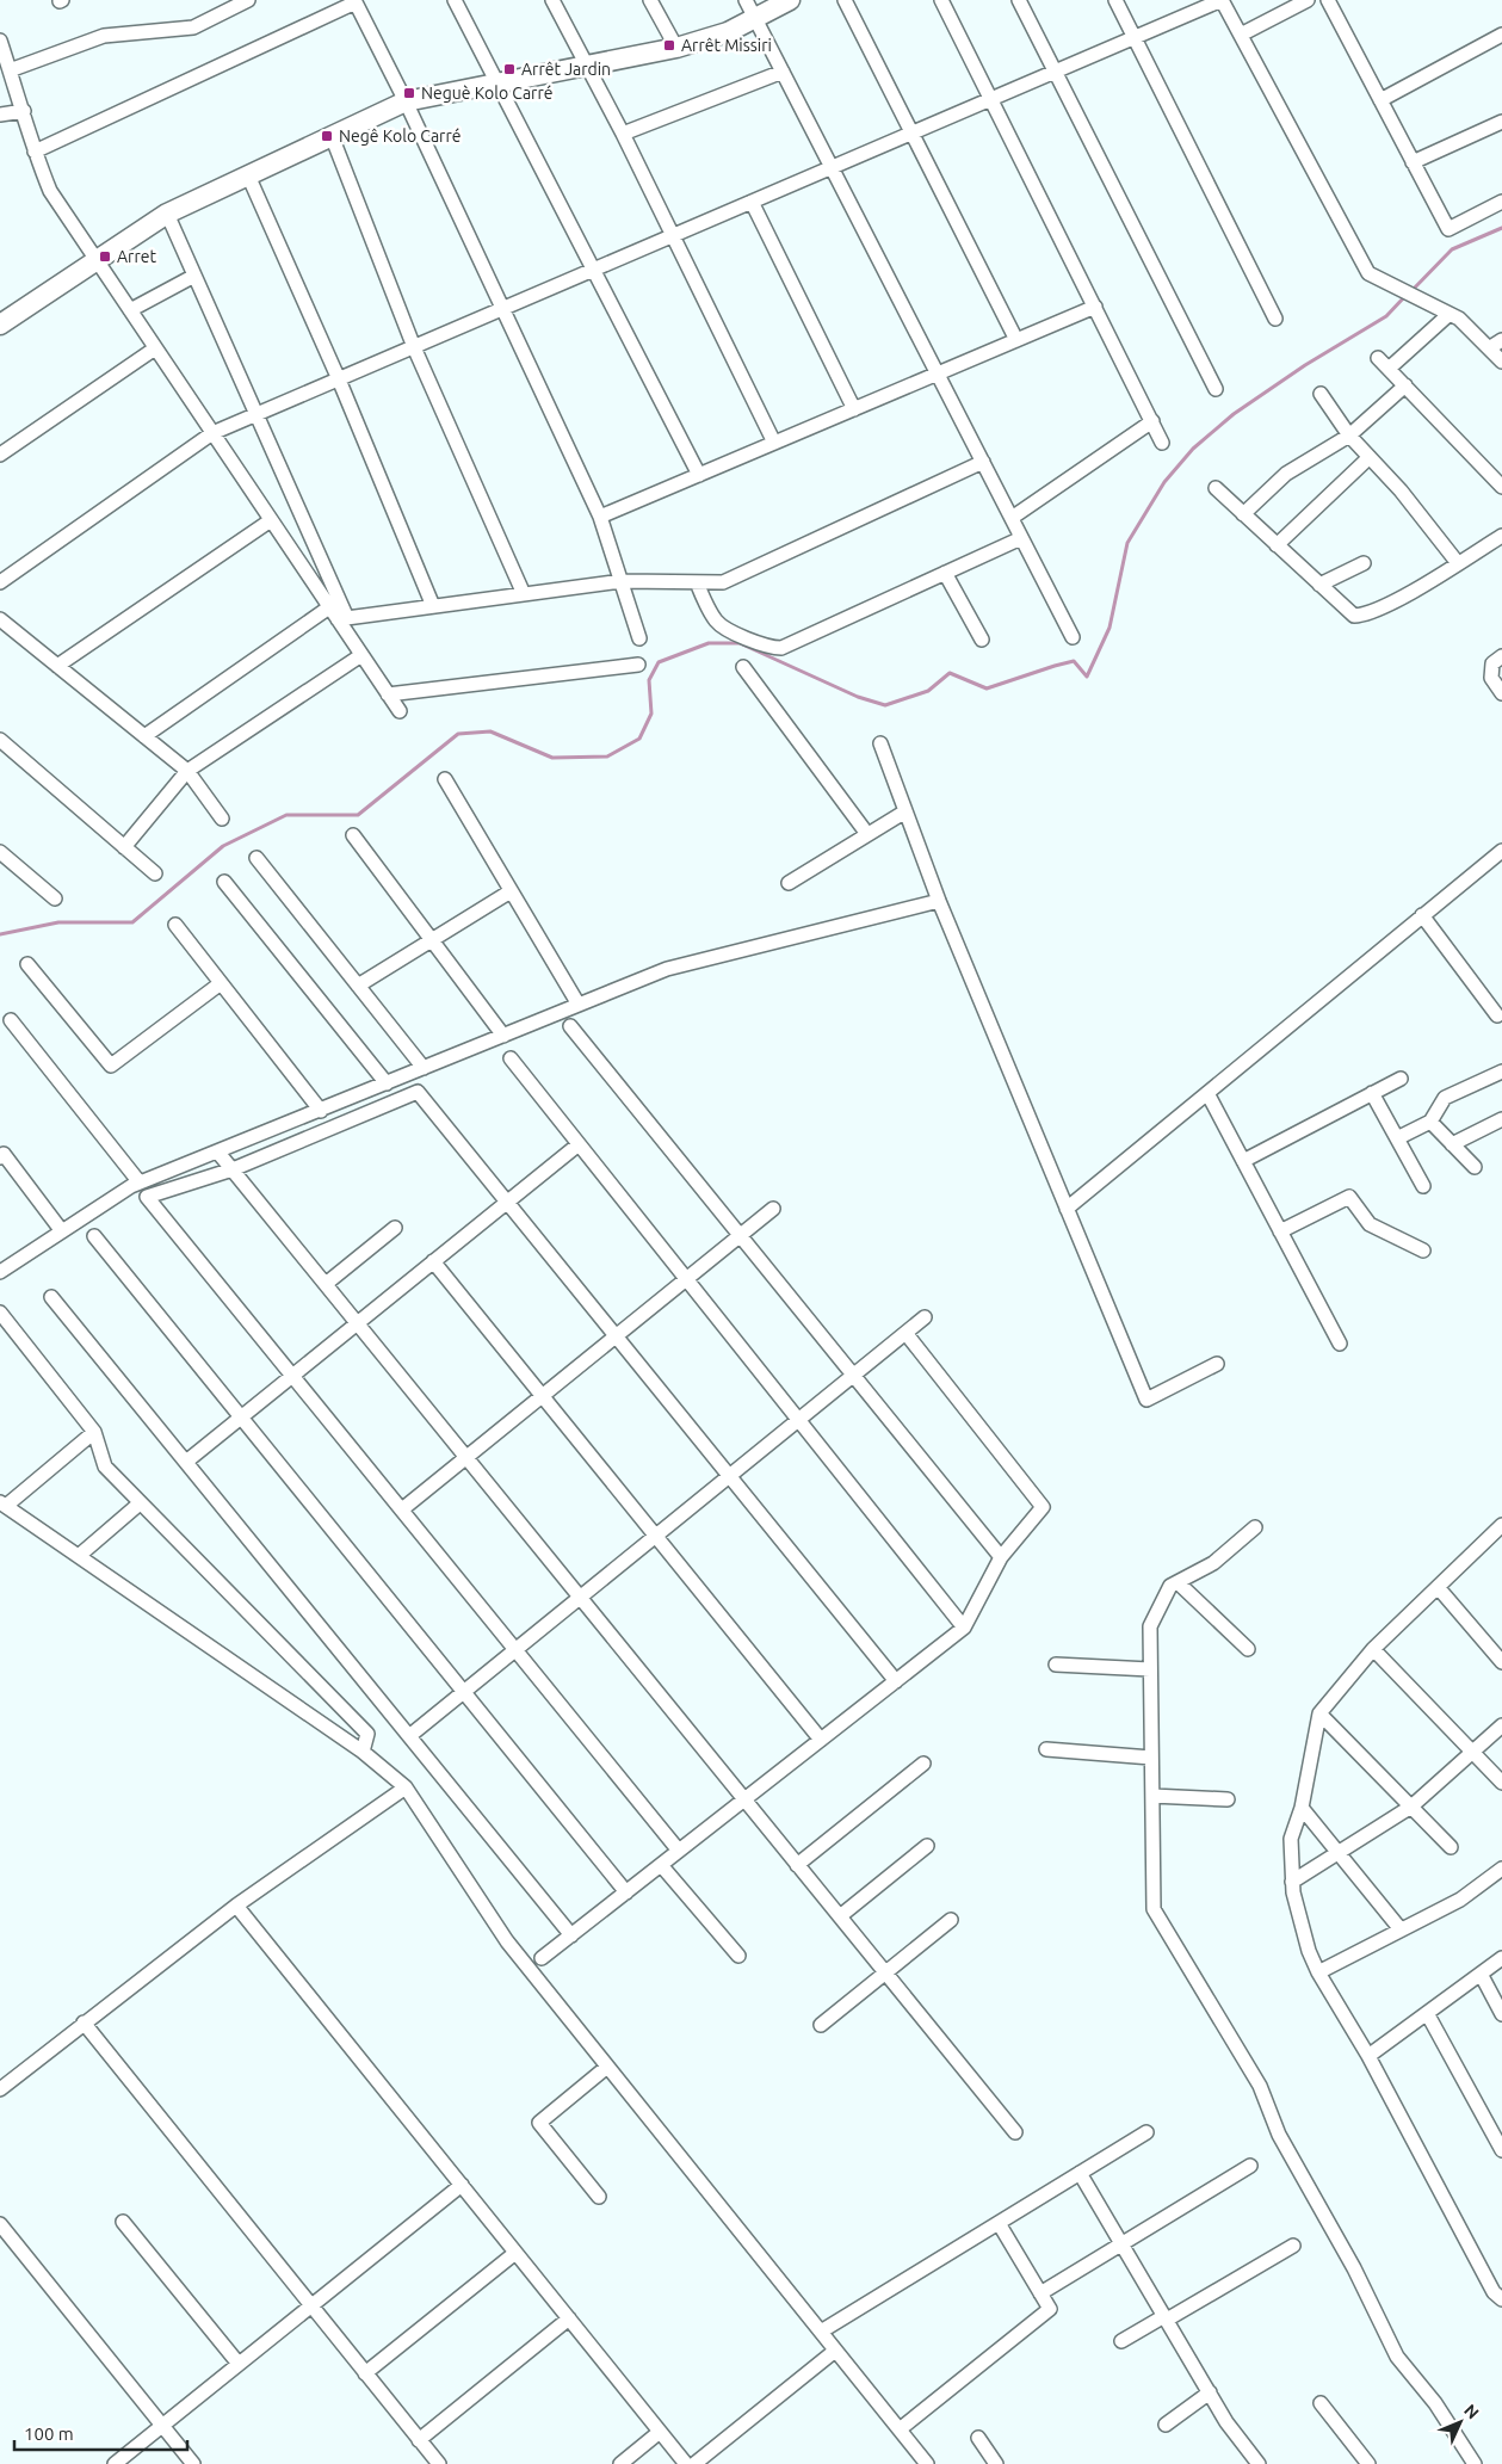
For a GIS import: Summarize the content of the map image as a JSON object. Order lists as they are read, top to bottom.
{
  "places": {
    "transit": [
      "Arrêt Missiri",
      "Arrêt Jardin",
      "Neguè Kolo Carré",
      "Negê Kolo Carré",
      "Arret"
    ]
  },
  "scale_bar": "100 m",
  "north": "top right"
}
